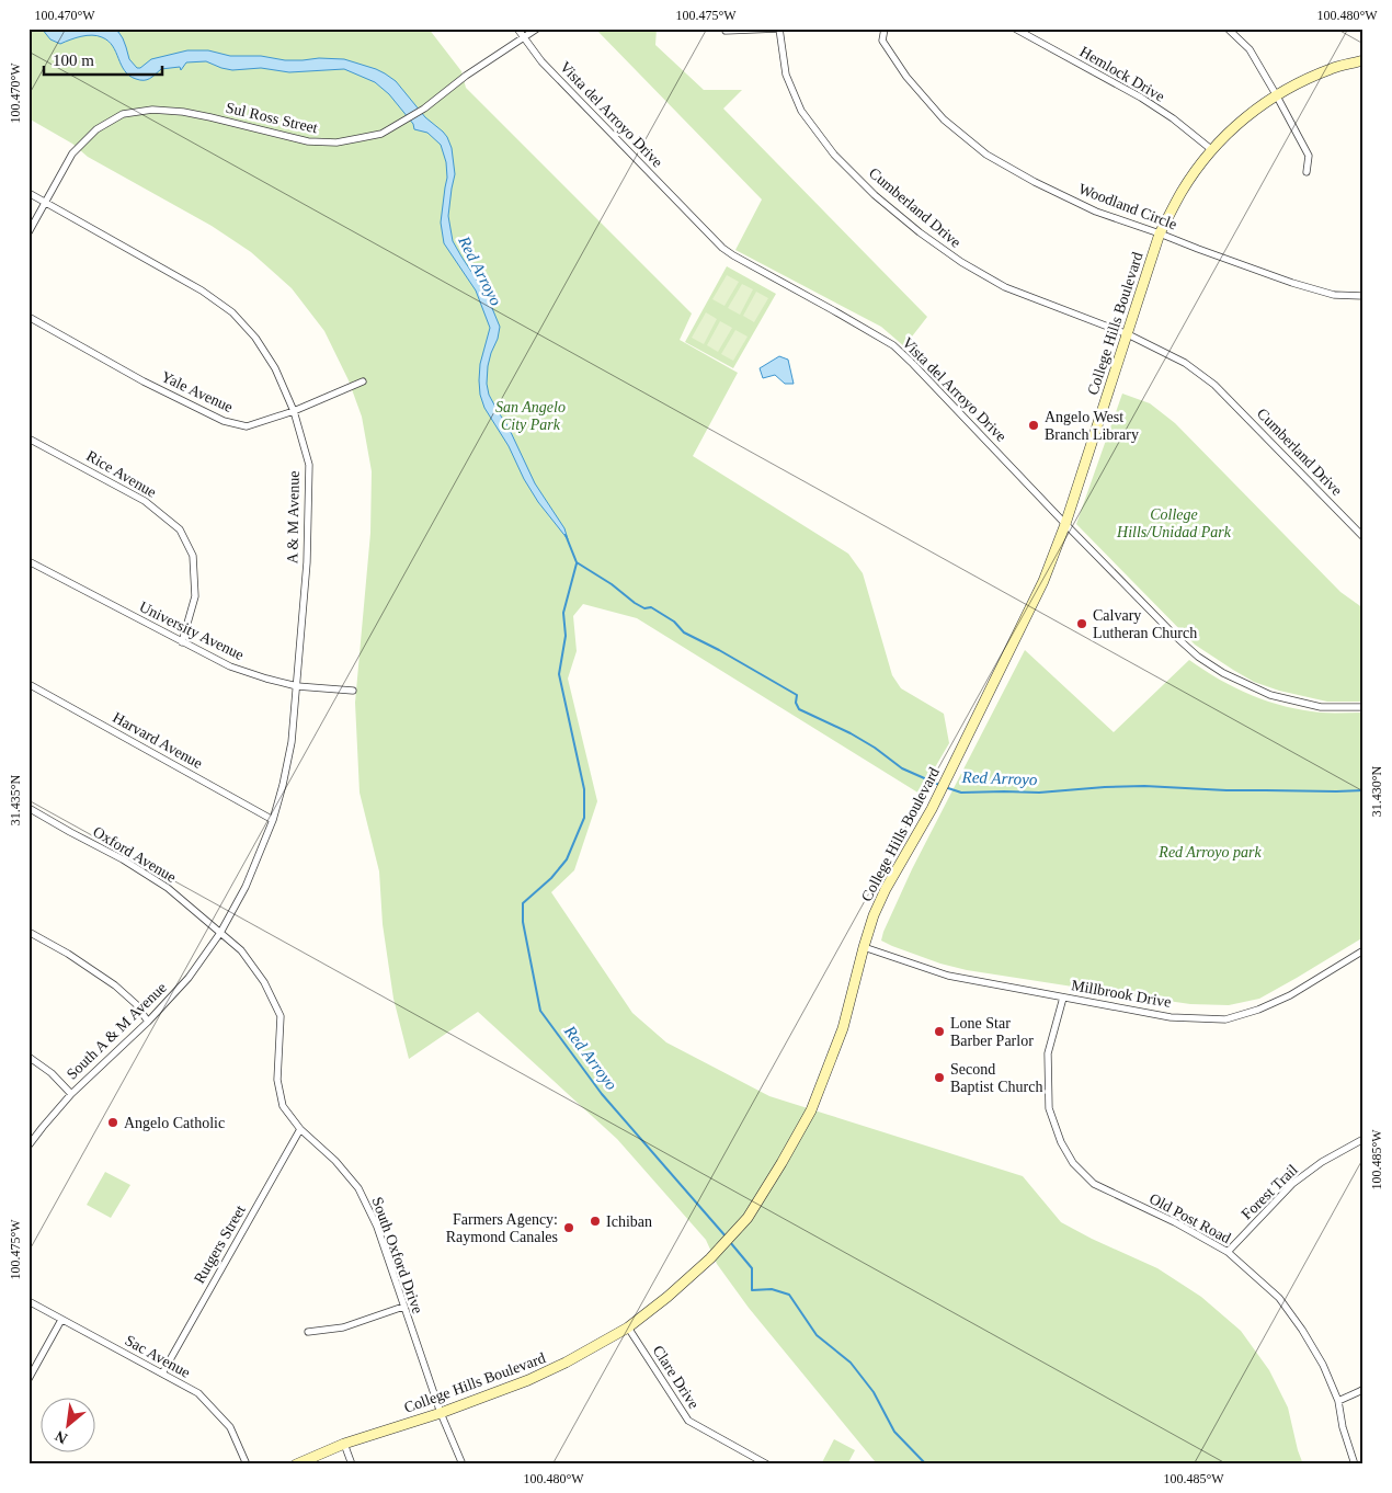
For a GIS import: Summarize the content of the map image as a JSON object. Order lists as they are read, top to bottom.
{
  "streets": {
    "street": [
      "Hemlock Drive",
      "Vista del Arroyo Drive",
      "Sul Ross Street",
      "Woodland Circle",
      "Cumberland Drive",
      "College Hills Boulevard",
      "Yale Avenue",
      "Rice Avenue",
      "A & M Avenue",
      "University Avenue",
      "Harvard Avenue",
      "Oxford Avenue",
      "Millbrook Drive",
      "South A & M Avenue",
      "Forest Trail",
      "Old Post Road",
      "Rutgers Street",
      "South Oxford Drive",
      "Sac Avenue",
      "Clare Drive"
    ]
  },
  "crossings": [
    ["Hemlock Drive", "College Hills Boulevard"],
    ["Vista del Arroyo Drive", "Sul Ross Street"],
    ["Vista del Arroyo Drive", "College Hills Boulevard"],
    ["Sul Ross Street", "A & M Avenue"],
    ["Woodland Circle", "College Hills Boulevard"],
    ["Cumberland Drive", "College Hills Boulevard"],
    ["College Hills Boulevard", "Millbrook Drive"],
    ["College Hills Boulevard", "South Oxford Drive"],
    ["College Hills Boulevard", "Clare Drive"],
    ["Yale Avenue", "A & M Avenue"],
    ["Rice Avenue", "University Avenue"],
    ["A & M Avenue", "University Avenue"],
    ["A & M Avenue", "Harvard Avenue"],
    ["A & M Avenue", "Oxford Avenue"],
    ["A & M Avenue", "South A & M Avenue"],
    ["A & M Avenue", "South Oxford Drive"],
    ["Oxford Avenue", "South A & M Avenue"],
    ["Oxford Avenue", "South Oxford Drive"],
    ["Millbrook Drive", "Old Post Road"],
    ["South A & M Avenue", "South Oxford Drive"],
    ["Forest Trail", "Old Post Road"],
    ["Rutgers Street", "South Oxford Drive"],
    ["Rutgers Street", "Sac Avenue"]
  ],
  "water": ["Red Arroyo"],
  "parks": ["San Angelo City Park", "College Hills/Unidad Park", "Red Arroyo park"],
  "places": [
    "Angelo West Branch Library",
    "Calvary Lutheran Church",
    "Lone Star Barber Parlor",
    "Second Baptist Church",
    "Angelo Catholic",
    "Ichiban",
    "Farmers Agency: Raymond Canales"
  ],
  "scale_bar": "100 m",
  "north": "bottom left",
  "coordinates": [
    "100.470°W",
    "100.475°W",
    "100.480°W",
    "31.430°N",
    "31.435°N",
    "100.485°W"
  ]
}
